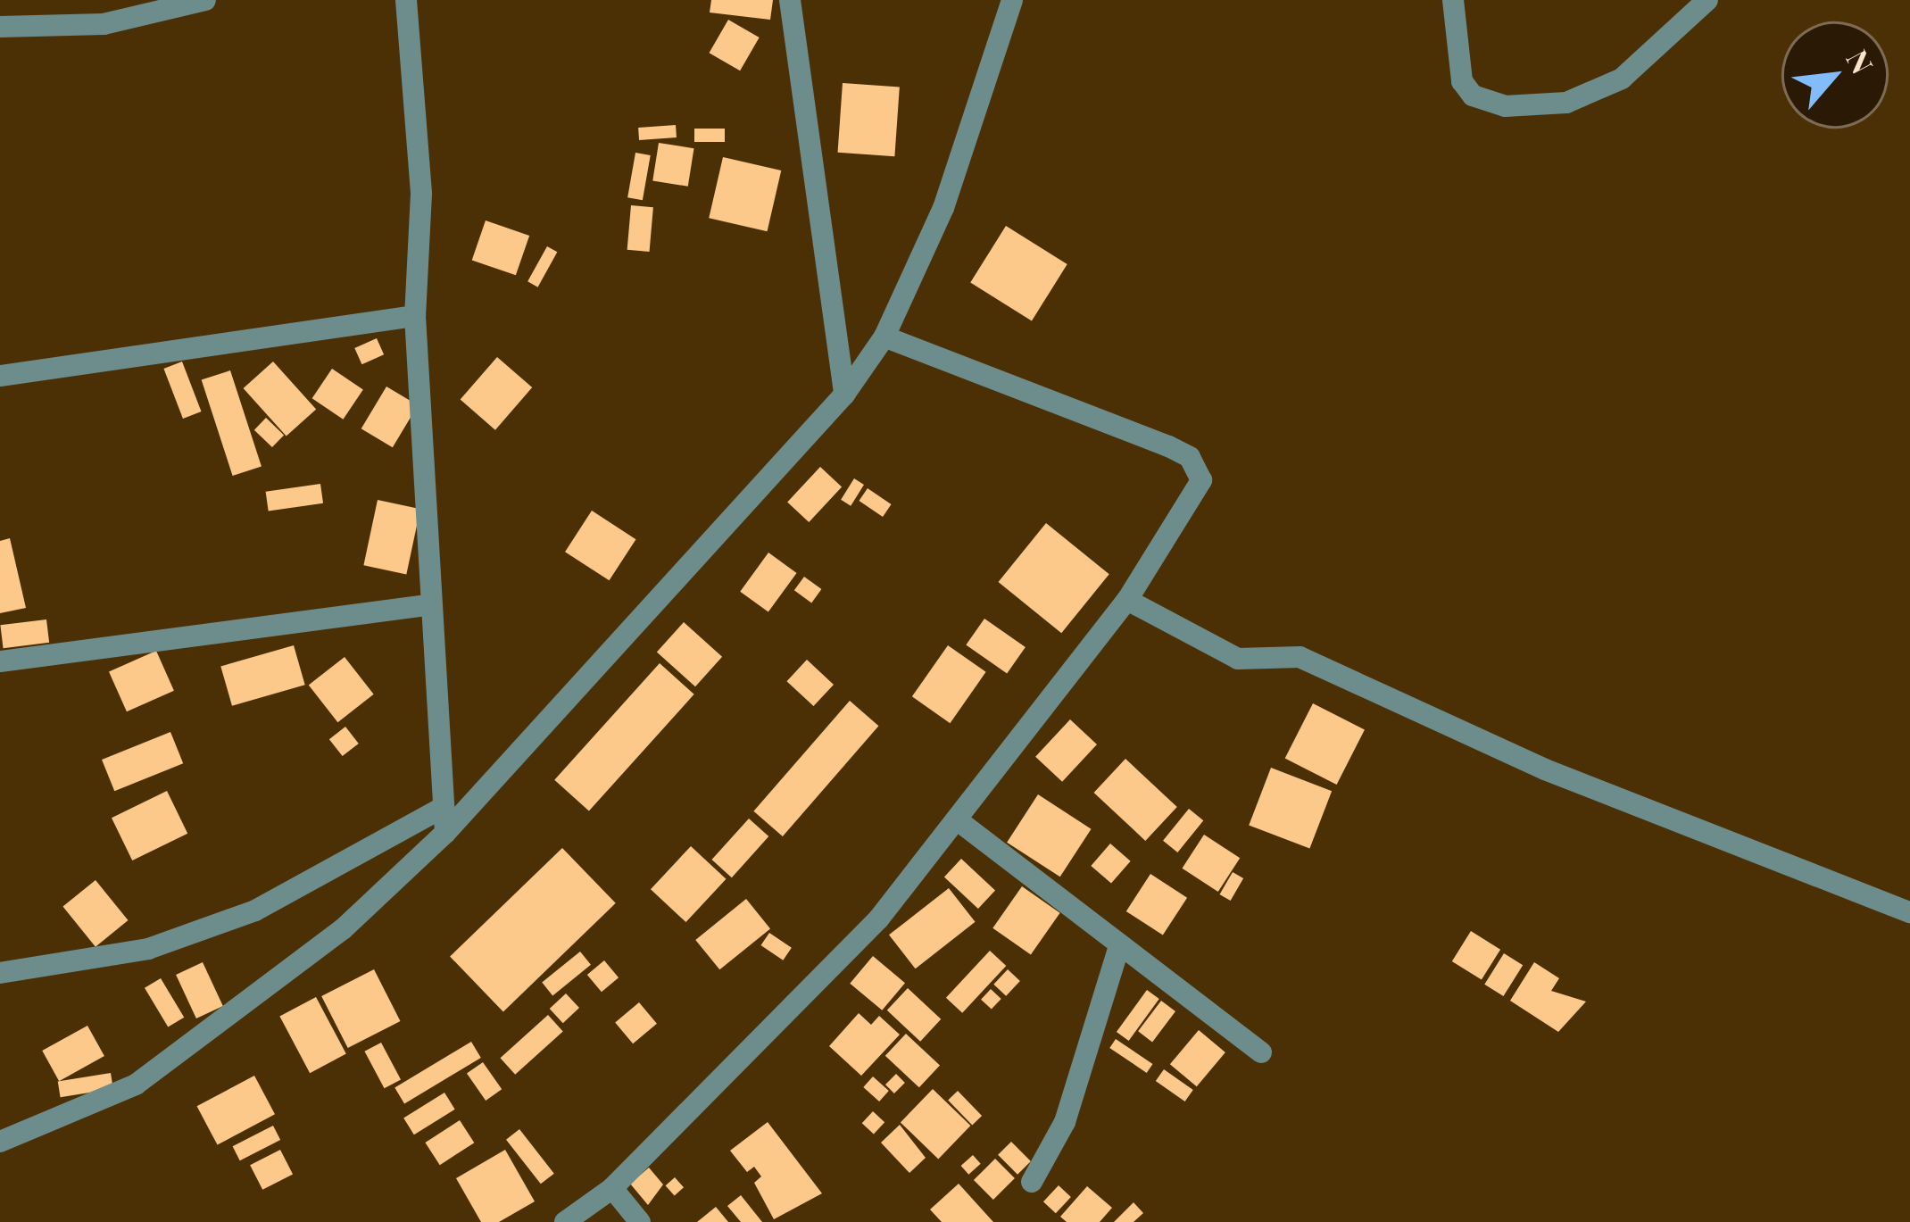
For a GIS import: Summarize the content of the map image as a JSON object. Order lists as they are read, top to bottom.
{
  "north": "top right"
}
